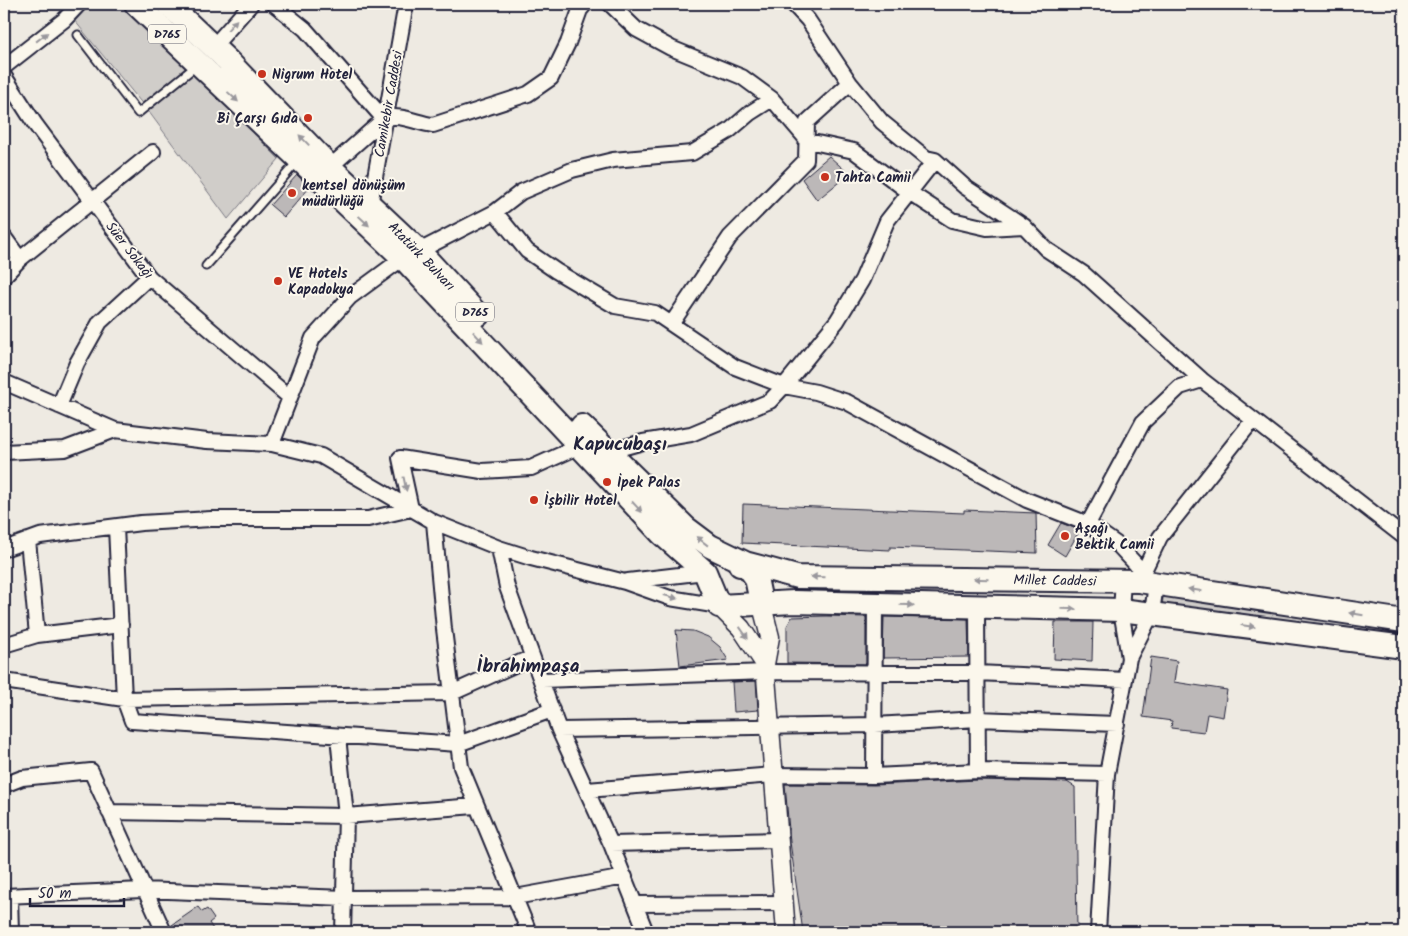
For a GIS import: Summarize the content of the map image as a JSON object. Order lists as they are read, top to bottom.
{
  "streets": {
    "main road": ["D765", "Atatürk Bulvarı", "Millet Caddesi"],
    "street": ["Camikebir Caddesi", "Süer Sokağı"]
  },
  "crossings": [
    ["Camikebir Caddesi", "Atatürk Bulvarı"],
    ["Atatürk Bulvarı", "Millet Caddesi"]
  ],
  "districts": ["Kapucubaşı", "İbrahimpaşa"],
  "places": [
    "Nigrum Hotel",
    "Bi Çarşı Gıda",
    "Tahta Camii",
    "kentsel dönüşüm müdürlüğü",
    "VE Hotels Kapadokya",
    "İpek Palas",
    "İşbilir Hotel",
    "Aşağı Bektik Camii"
  ],
  "scale_bar": "50 m"
}
